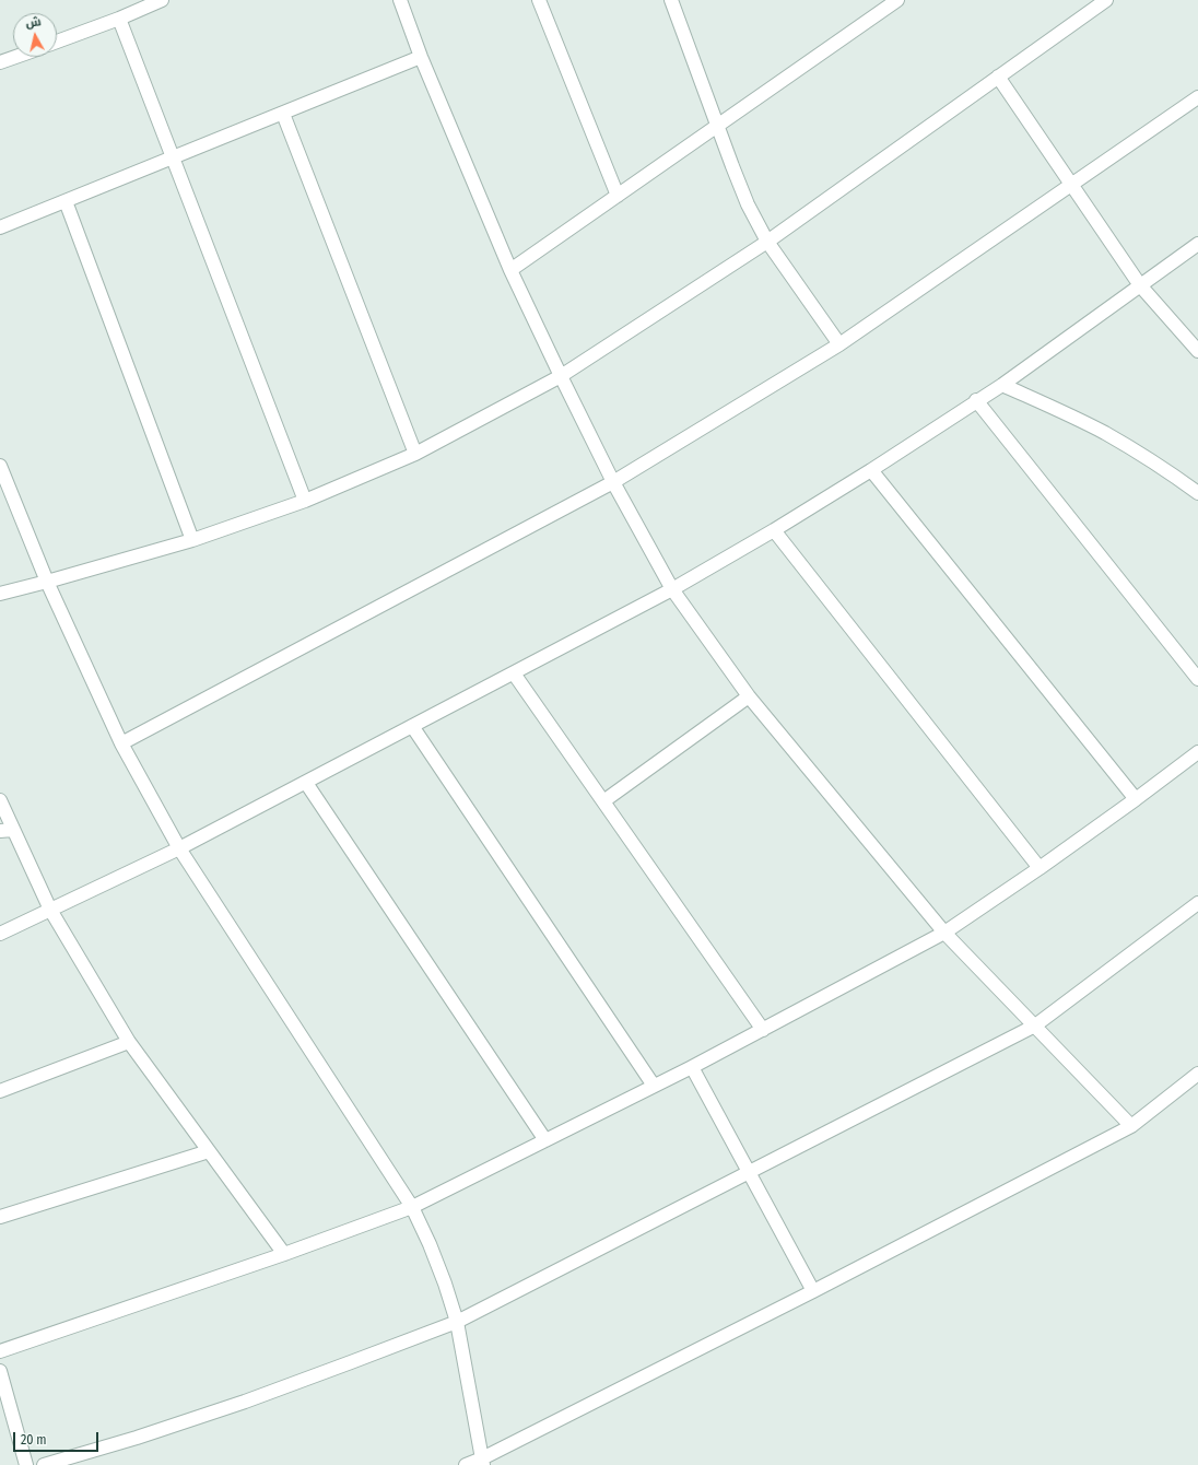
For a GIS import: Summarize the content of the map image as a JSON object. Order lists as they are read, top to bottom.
{
  "scale_bar": "20 m",
  "north": "top"
}
